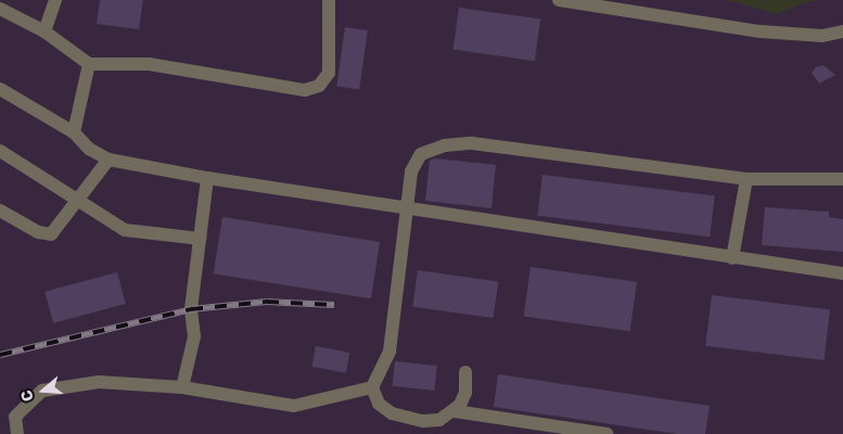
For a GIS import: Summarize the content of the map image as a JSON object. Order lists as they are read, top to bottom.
{
  "north": "left"
}
